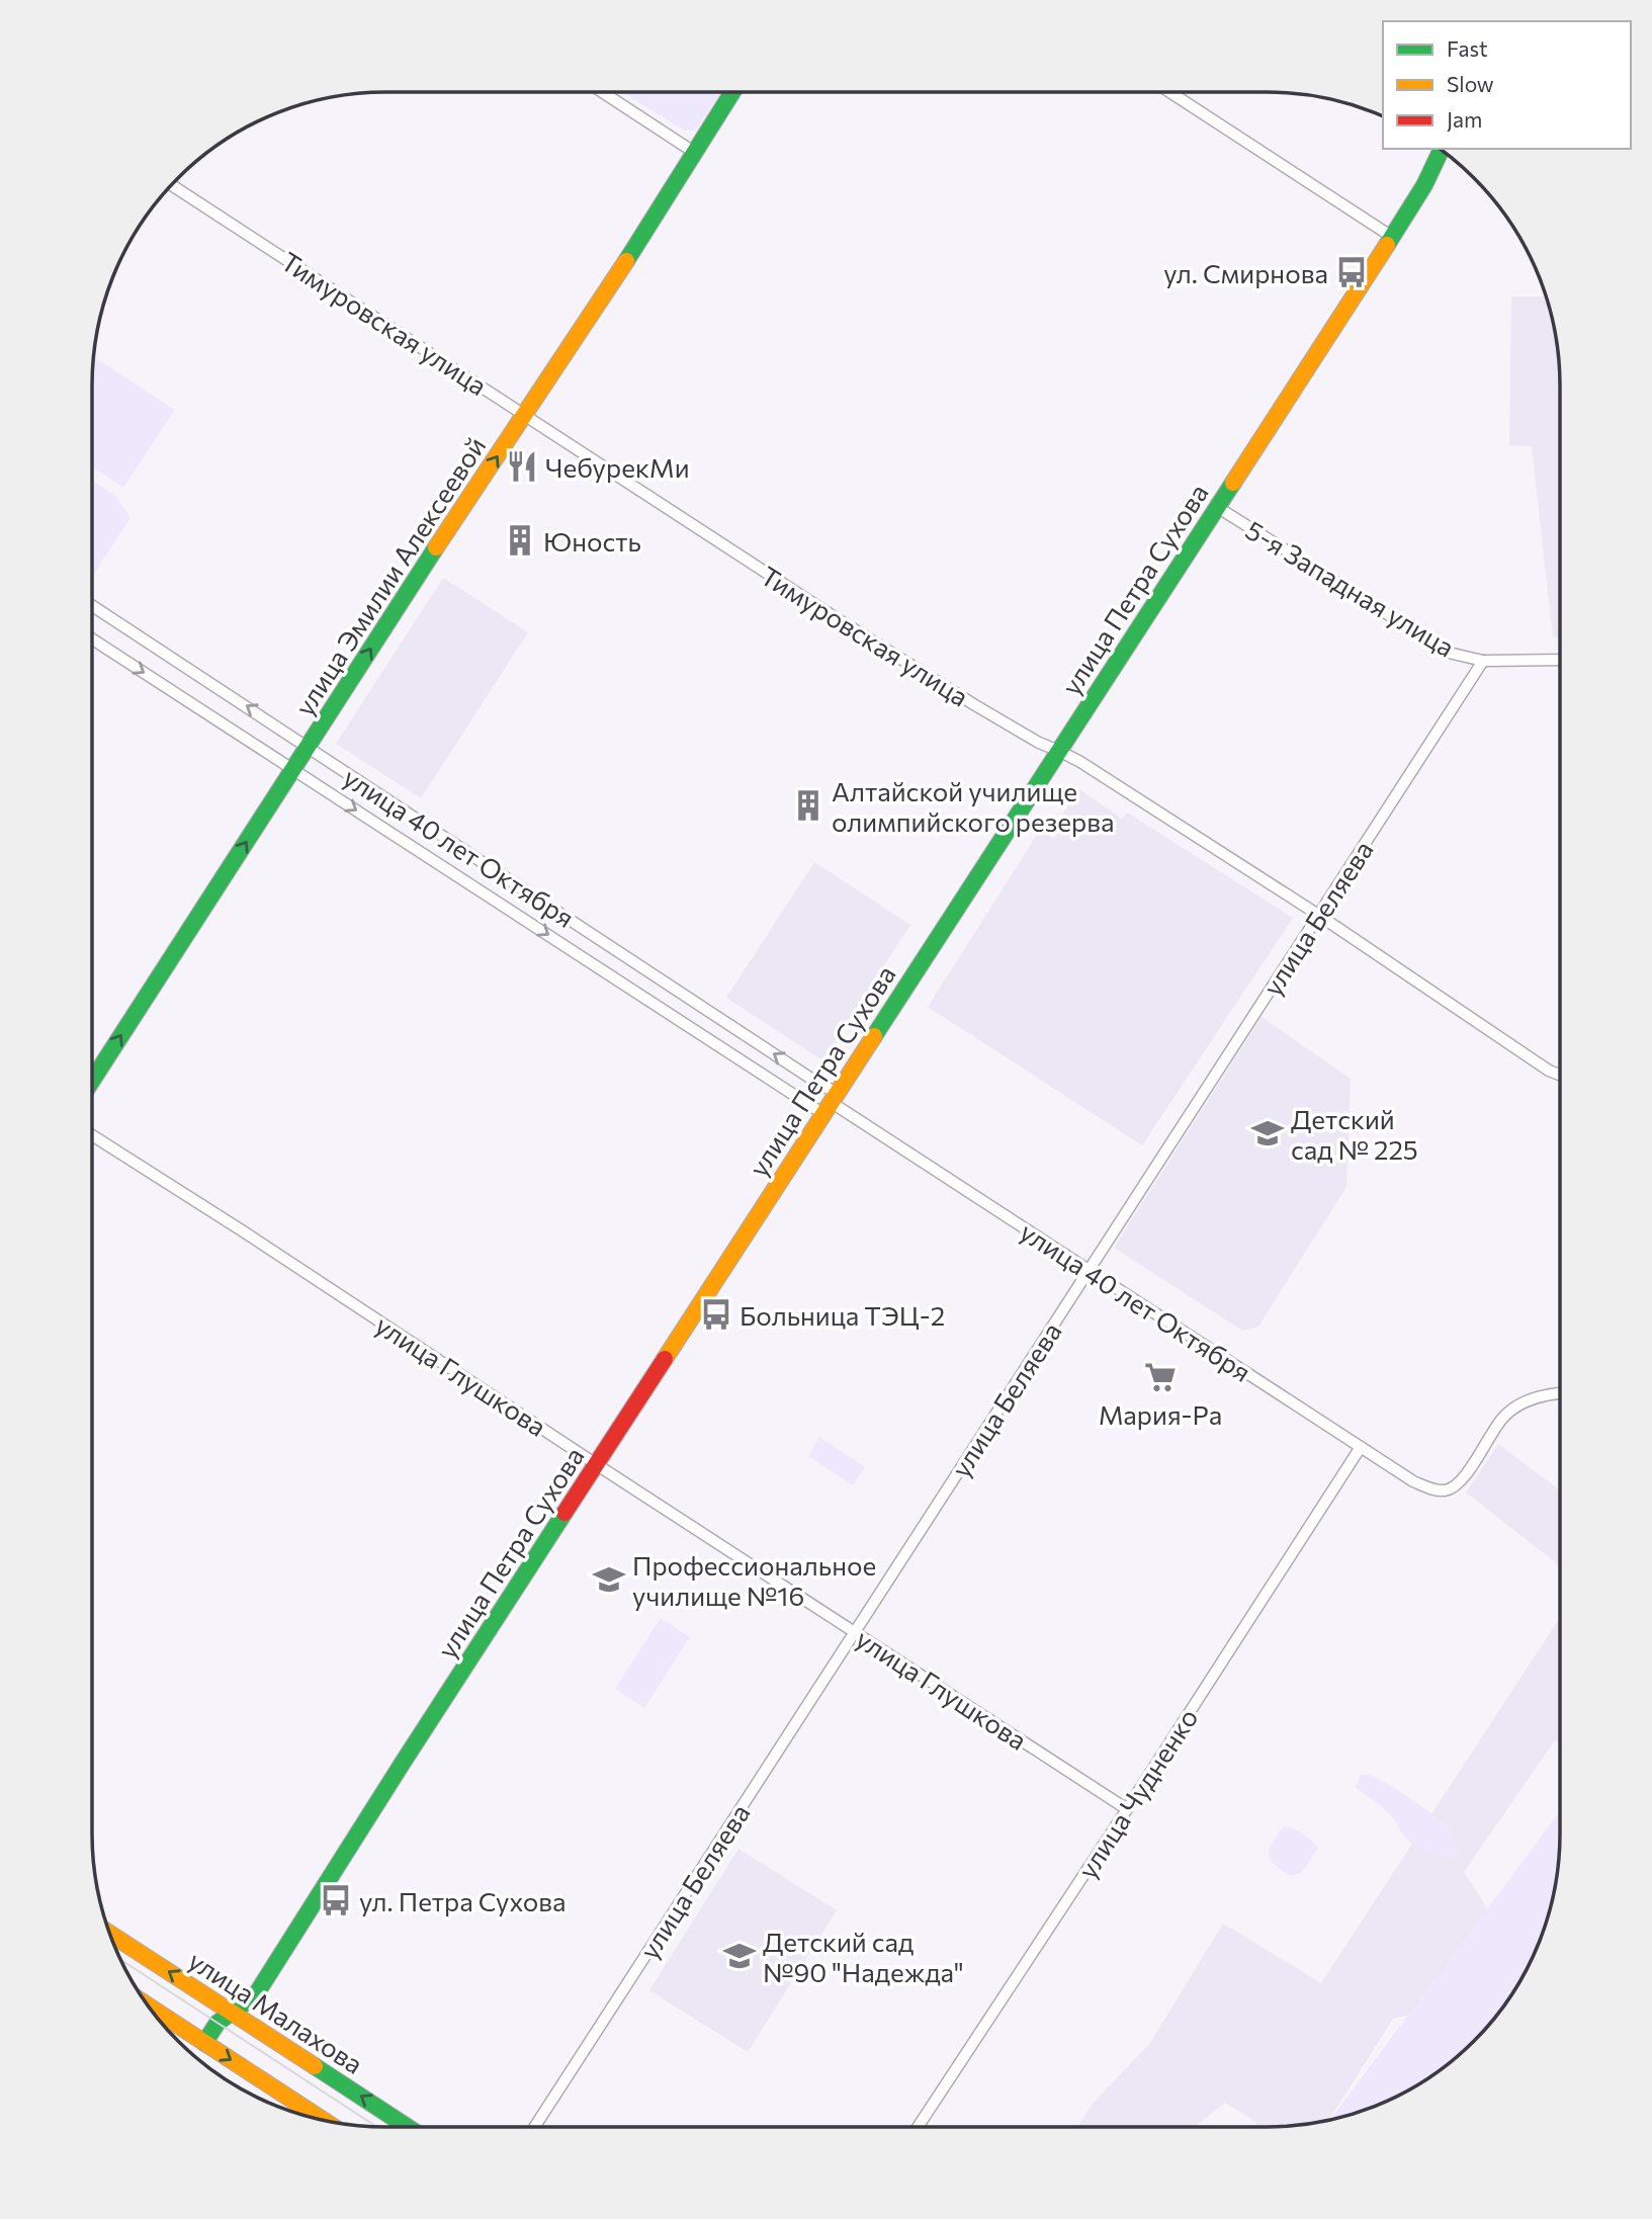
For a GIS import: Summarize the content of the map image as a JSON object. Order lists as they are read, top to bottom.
{
  "streets": {
    "street": [
      "Тимуровская улица",
      "улица Эмилии Алексеевой",
      "5-я Западная улица",
      "улица Петра Сухова",
      "улица 40 лет Октября",
      "улица Беляева",
      "улица Глушкова",
      "улица Чудненко",
      "улица Малахова"
    ]
  },
  "crossings": [
    ["Тимуровская улица", "улица Эмилии Алексеевой"],
    ["Тимуровская улица", "улица Петра Сухова"],
    ["Тимуровская улица", "улица Беляева"],
    ["улица Эмилии Алексеевой", "улица 40 лет Октября"],
    ["5-я Западная улица", "улица Петра Сухова"],
    ["5-я Западная улица", "улица Беляева"],
    ["улица Петра Сухова", "улица 40 лет Октября"],
    ["улица Петра Сухова", "улица Глушкова"],
    ["улица Петра Сухова", "улица Малахова"],
    ["улица 40 лет Октября", "улица Беляева"],
    ["улица 40 лет Октября", "улица Чудненко"],
    ["улица Беляева", "улица Глушкова"],
    ["улица Глушкова", "улица Чудненко"]
  ],
  "one_way": ["улица Эмилии Алексеевой"],
  "places": {
    "bus stop": ["ул. Смирнова", "Больница ТЭЦ-2", "ул. Петра Сухова"],
    "restaurant": ["ЧебурекМи"],
    "building": ["Юность", "Алтайской училище олимпийского резерва"],
    "school or university": ["Детский сад № 225", "Профессиональное училище №16", "Детский сад №90 \"Надежда\""],
    "supermarket": ["Мария-Ра"]
  },
  "legend": ["Fast", "Slow", "Jam"]
}
